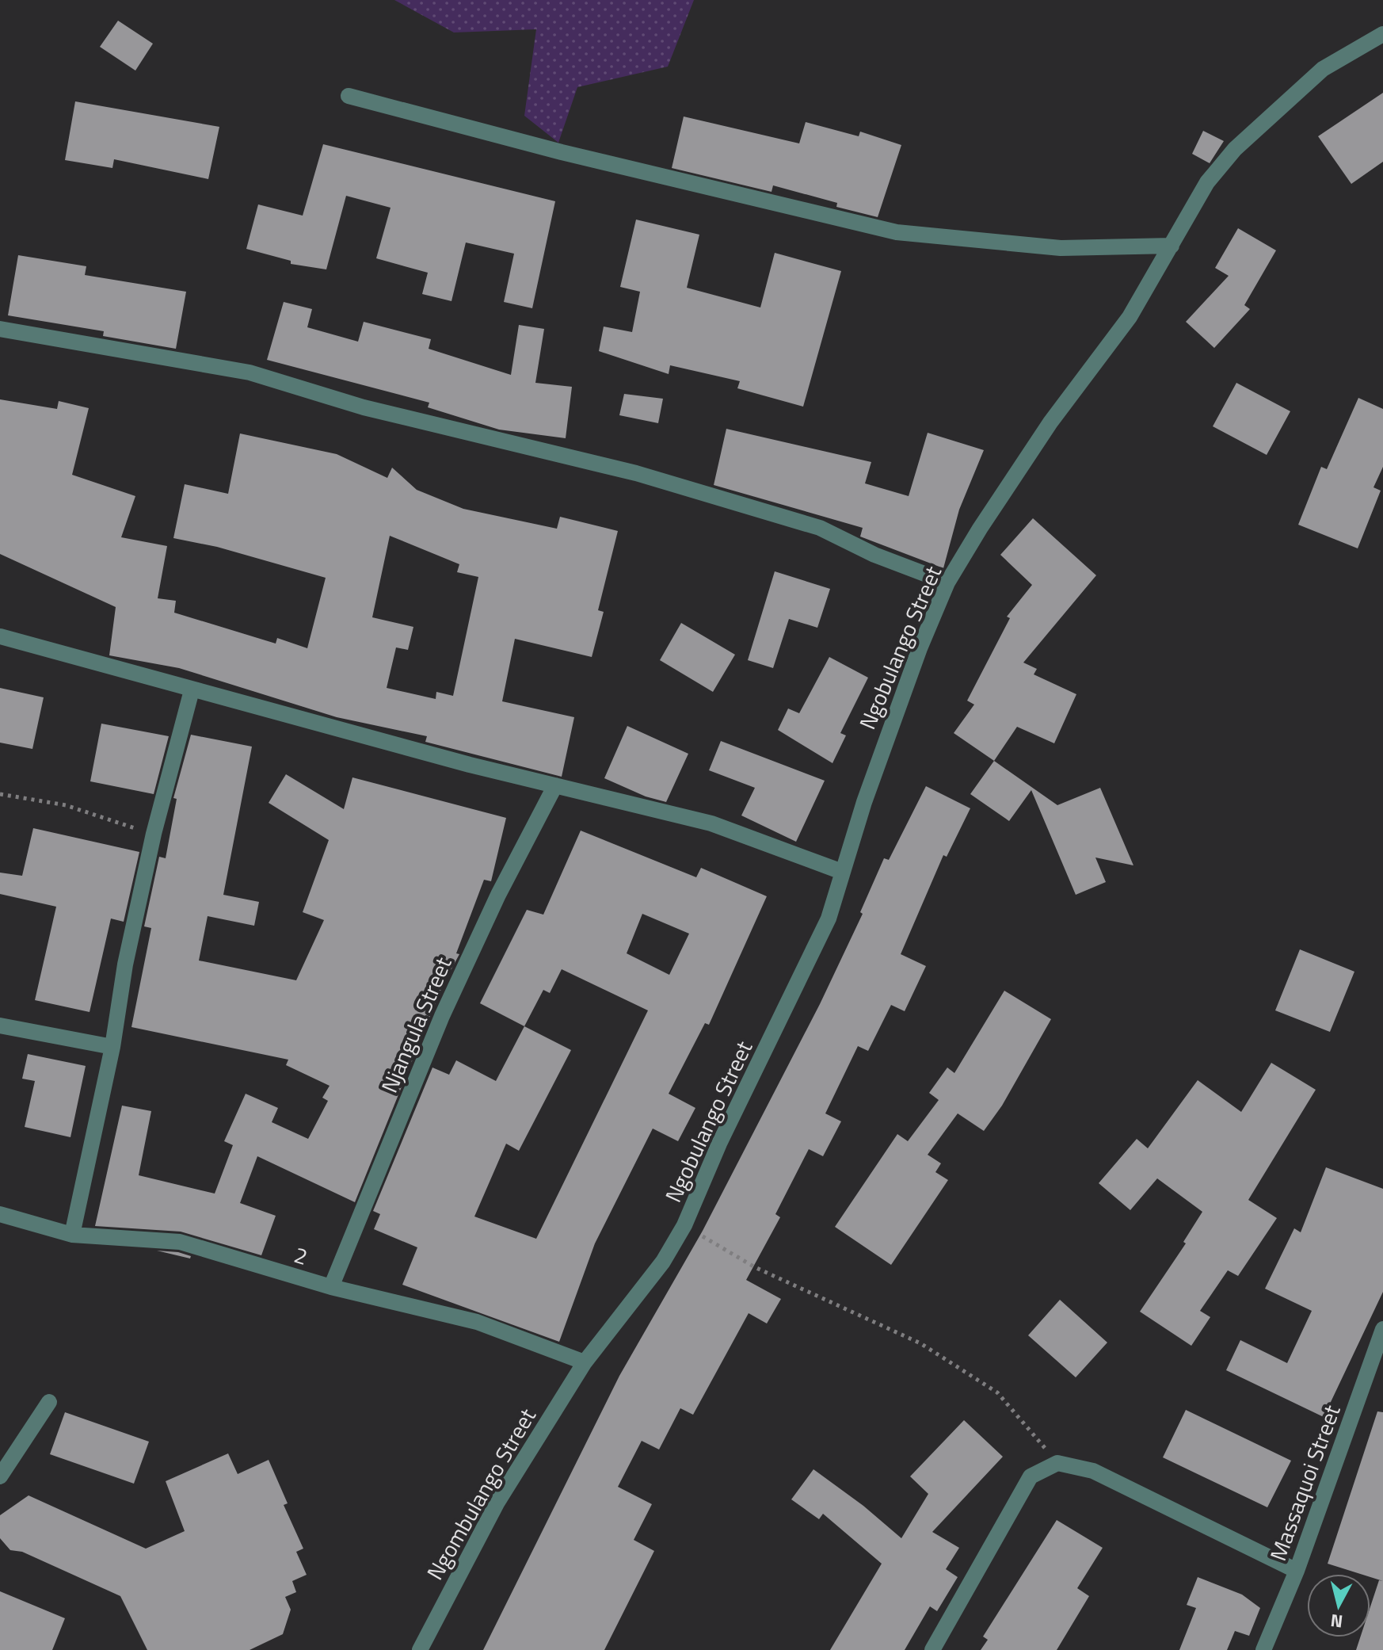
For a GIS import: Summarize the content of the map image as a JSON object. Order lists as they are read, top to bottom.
{
  "streets": {
    "street": [
      "Ngobulango Street",
      "Njangula Street",
      "2",
      "Massaquoi Street",
      "Ngombulango Street"
    ]
  },
  "crossings": [
    ["Ngobulango Street", "2"],
    ["Ngobulango Street", "Ngombulango Street"],
    ["Njangula Street", "2"],
    ["2", "Ngombulango Street"]
  ],
  "north": "bottom"
}
